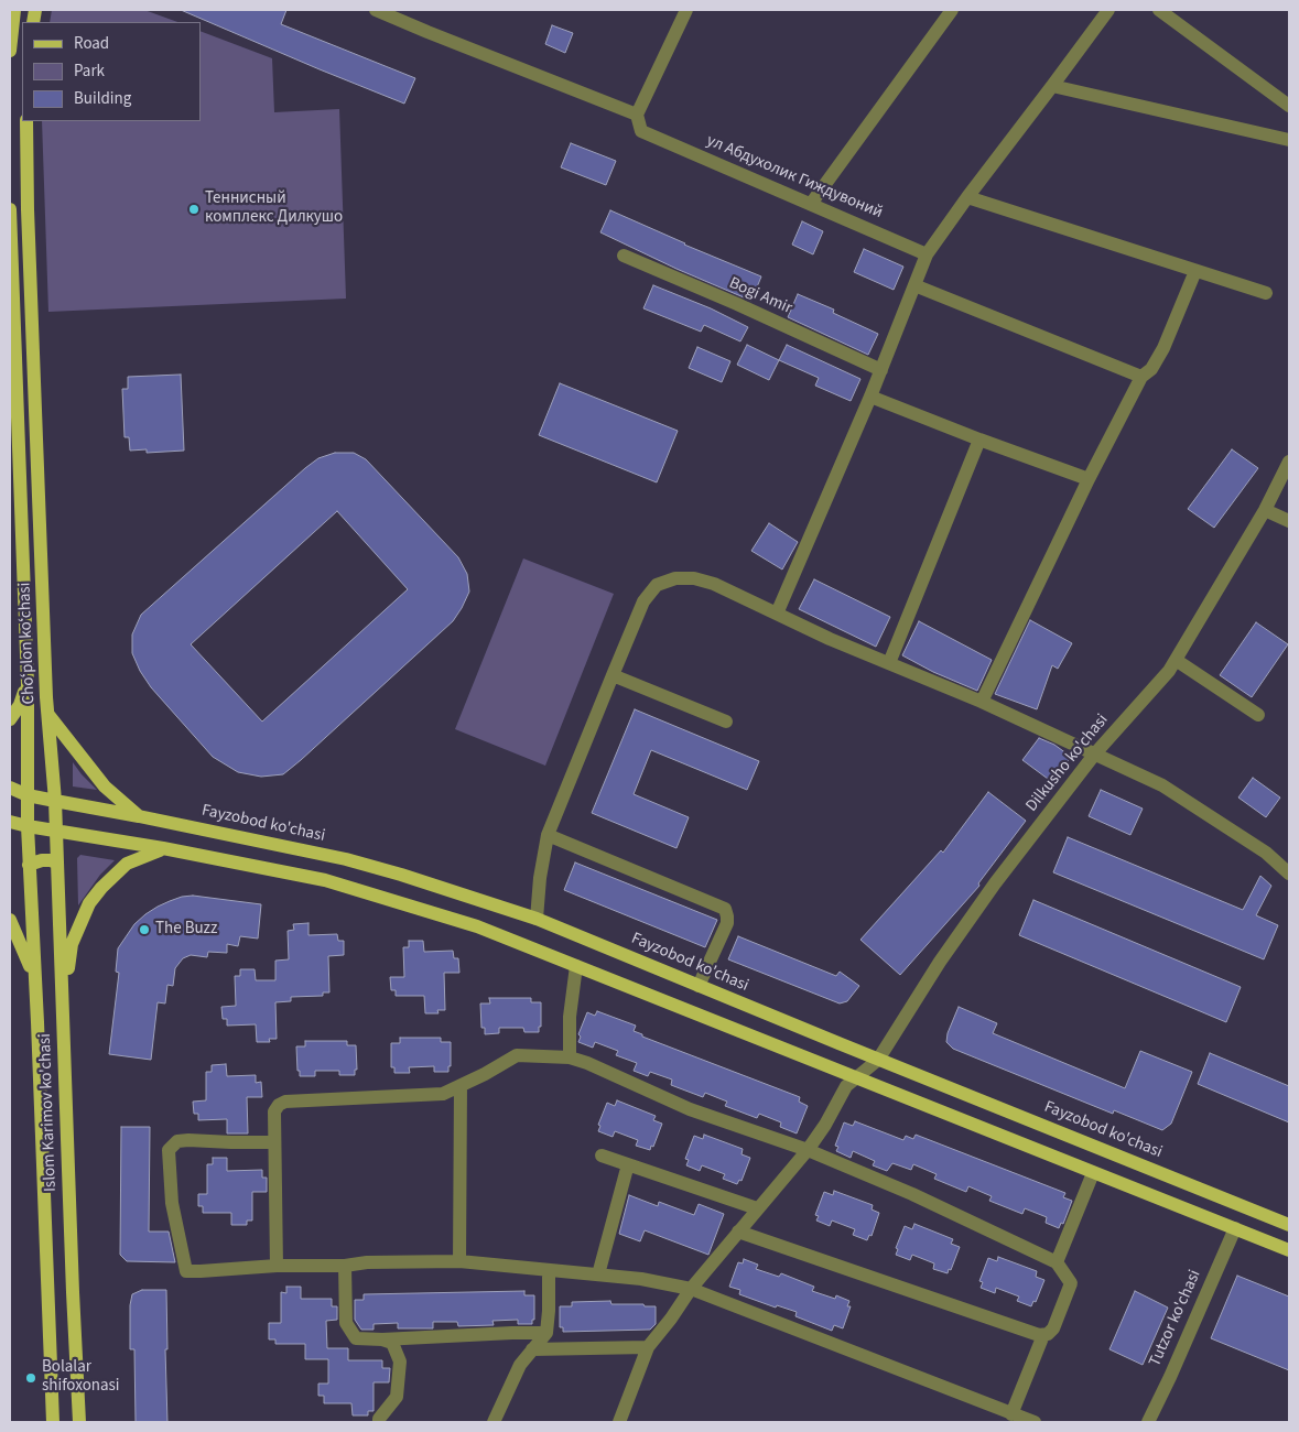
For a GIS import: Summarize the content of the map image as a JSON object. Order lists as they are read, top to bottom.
{
  "streets": {
    "main road": ["Choʻplon koʻchasi", "Fayzobod ko'chasi", "Islom Karimov ko'chasi"],
    "street": ["ул Абдухолик Гиждувоний", "Dilkusho ko'chasi", "Tutzor ko'chasi"]
  },
  "crossings": [
    ["Choʻplon koʻchasi", "Fayzobod ko'chasi"],
    ["Choʻplon koʻchasi", "Islom Karimov ko'chasi"],
    ["Dilkusho ko'chasi", "Fayzobod ko'chasi"],
    ["Fayzobod ko'chasi", "Islom Karimov ko'chasi"]
  ],
  "places": ["Теннисный комплекс Дилкушо", "The Buzz", "Bolalar shifoxonasi"],
  "legend": ["Road", "Park", "Building"]
}
